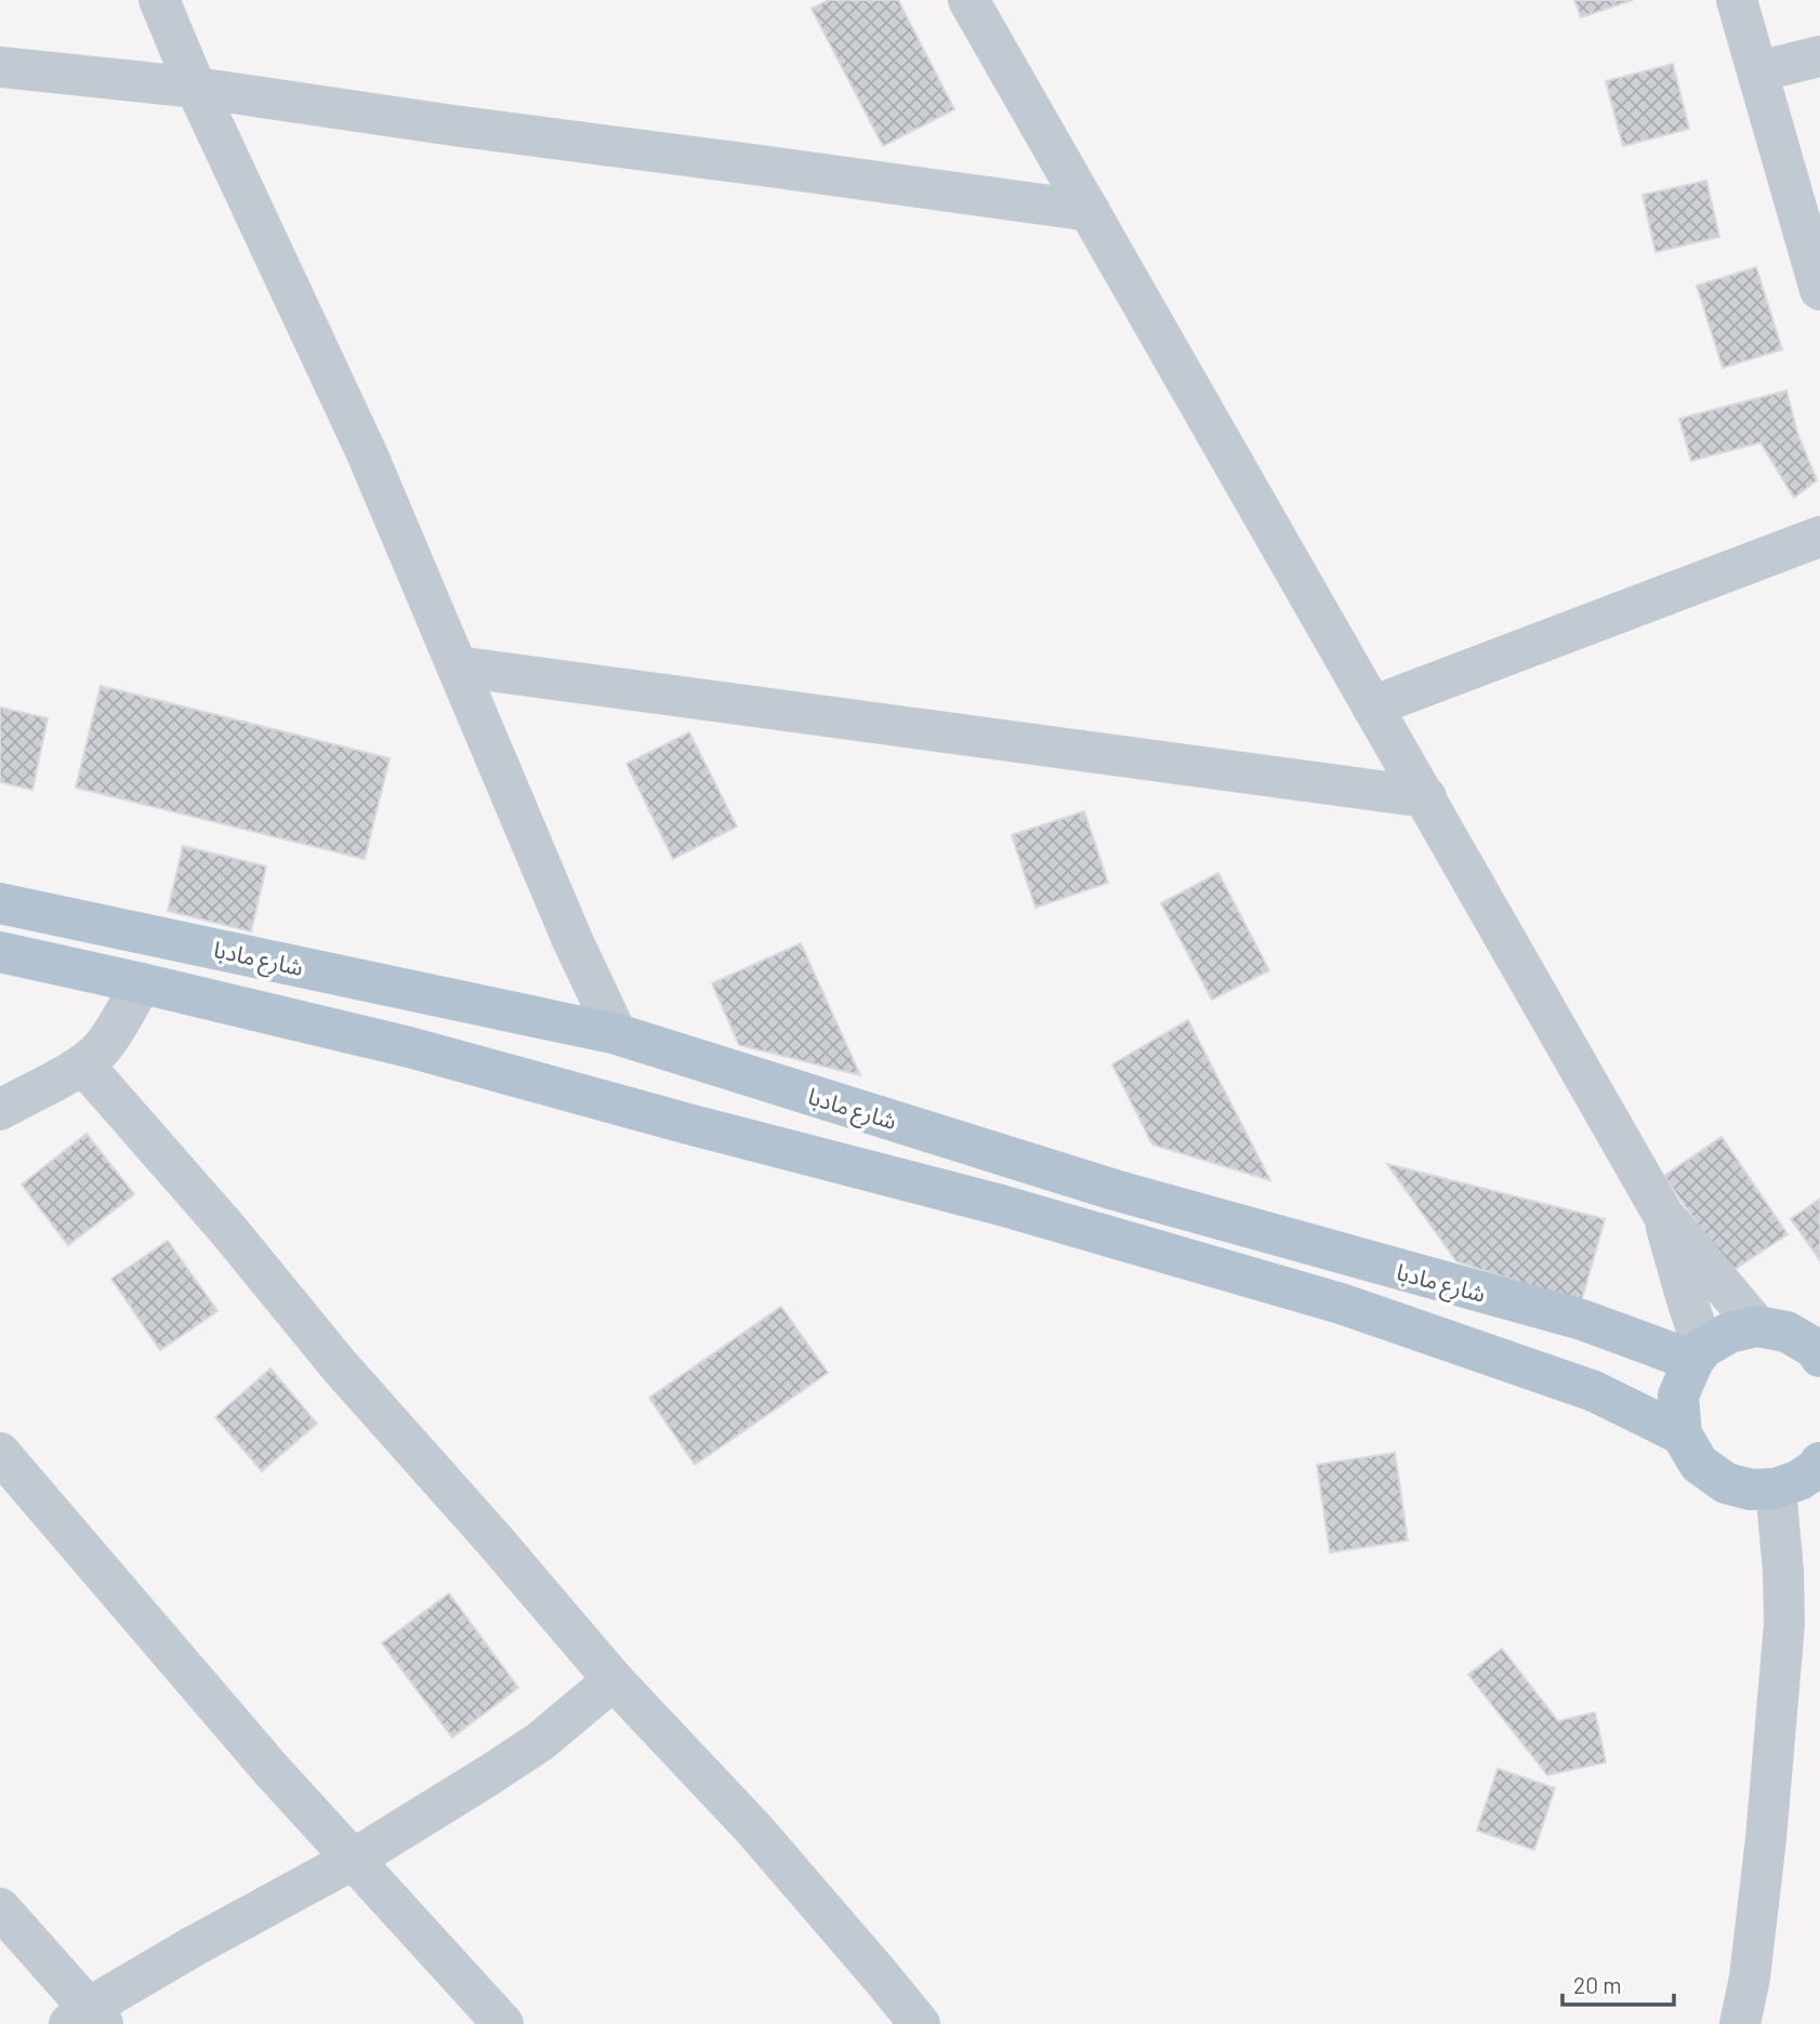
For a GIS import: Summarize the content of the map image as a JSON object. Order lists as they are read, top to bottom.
{
  "streets": {
    "main road": ["شارع مادبا"]
  },
  "scale_bar": "20 m"
}
